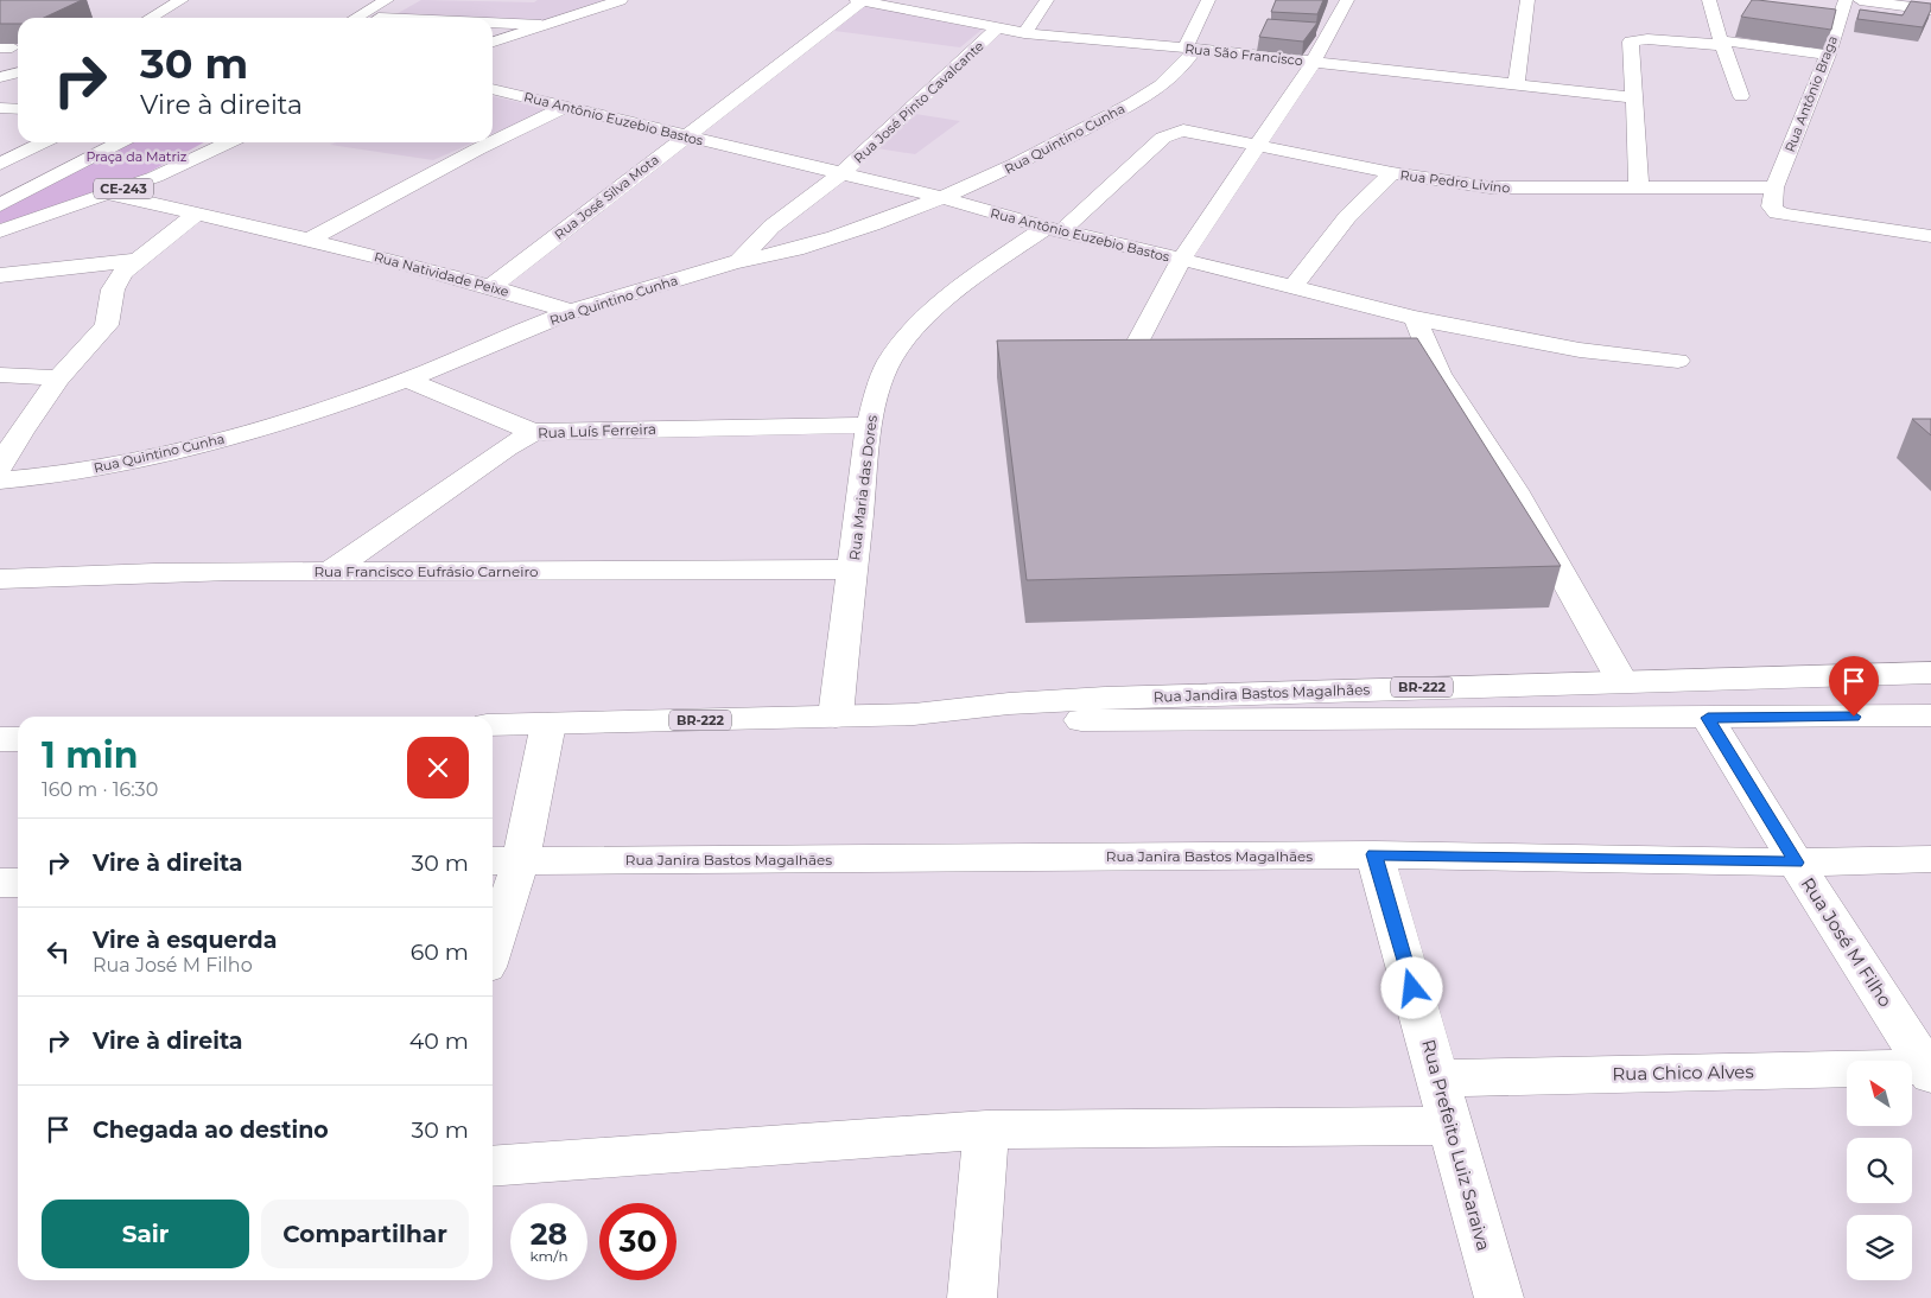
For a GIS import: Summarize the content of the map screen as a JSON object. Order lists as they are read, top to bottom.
{
  "streets": {
    "main road": [
      "Rua São Francisco",
      "Rua Antônio Braga",
      "Rua José Pinto Cavalcante",
      "Rua Antônio Euzebio Bastos",
      "Rua Quintino Cunha",
      "Rua Pedro Livino",
      "CE-243",
      "Rua José Silva Mota",
      "Rua Natividade Peixe",
      "Rua Luís Ferreira",
      "Rua Maria das Dores",
      "Rua Francisco Eufrásio Carneiro",
      "BR-222",
      "Rua Jandira Bastos Magalhães",
      "Rua Janira Bastos Magalhães",
      "Rua José M Filho",
      "Rua Chico Alves",
      "Rua Prefeito Luiz Saraiva"
    ]
  },
  "crossings": [
    ["Rua São Francisco", "Rua José Pinto Cavalcante"],
    ["Rua São Francisco", "Rua Quintino Cunha"],
    ["Rua São Francisco", "Rua José Silva Mota"],
    ["Rua Antônio Braga", "Rua Pedro Livino"],
    ["Rua José Pinto Cavalcante", "Rua Antônio Euzebio Bastos"],
    ["Rua José Pinto Cavalcante", "Rua Quintino Cunha"],
    ["Rua Antônio Euzebio Bastos", "Rua Quintino Cunha"],
    ["Rua Antônio Euzebio Bastos", "Rua José Silva Mota"],
    ["Rua Antônio Euzebio Bastos", "Rua Maria das Dores"],
    ["Rua Quintino Cunha", "Rua Natividade Peixe"],
    ["Rua Pedro Livino", "Rua Maria das Dores"],
    ["CE-243", "Rua Natividade Peixe"],
    ["Rua José Silva Mota", "Rua Natividade Peixe"],
    ["Rua Luís Ferreira", "Rua Maria das Dores"],
    ["Rua Luís Ferreira", "Rua Francisco Eufrásio Carneiro"],
    ["Rua Maria das Dores", "Rua Francisco Eufrásio Carneiro"],
    ["Rua Maria das Dores", "Rua Jandira Bastos Magalhães"],
    ["Rua Jandira Bastos Magalhães", "Rua José M Filho"],
    ["Rua Janira Bastos Magalhães", "Rua José M Filho"],
    ["Rua Janira Bastos Magalhães", "Rua Prefeito Luiz Saraiva"],
    ["Rua José M Filho", "Rua Chico Alves"],
    ["Rua Chico Alves", "Rua Prefeito Luiz Saraiva"]
  ],
  "parks": ["Praça da Matriz"],
  "north": "top left",
  "page": {
    "turn": ["30 m", "Vire à direita"],
    "heading": ["1 min", "160 m · 16:30"],
    "list": [
      {
        "name": "Vire à direita",
        "value": "30 m"
      },
      {
        "name": "Vire à esquerda",
        "note": "Rua José M Filho",
        "value": "60 m"
      },
      {
        "name": "Vire à direita",
        "value": "40 m"
      },
      {
        "name": "Chegada ao destino",
        "value": "30 m"
      }
    ],
    "buttons": ["Sair", "Compartilhar"],
    "speed": "28 km/h",
    "limit": "30"
  }
}
